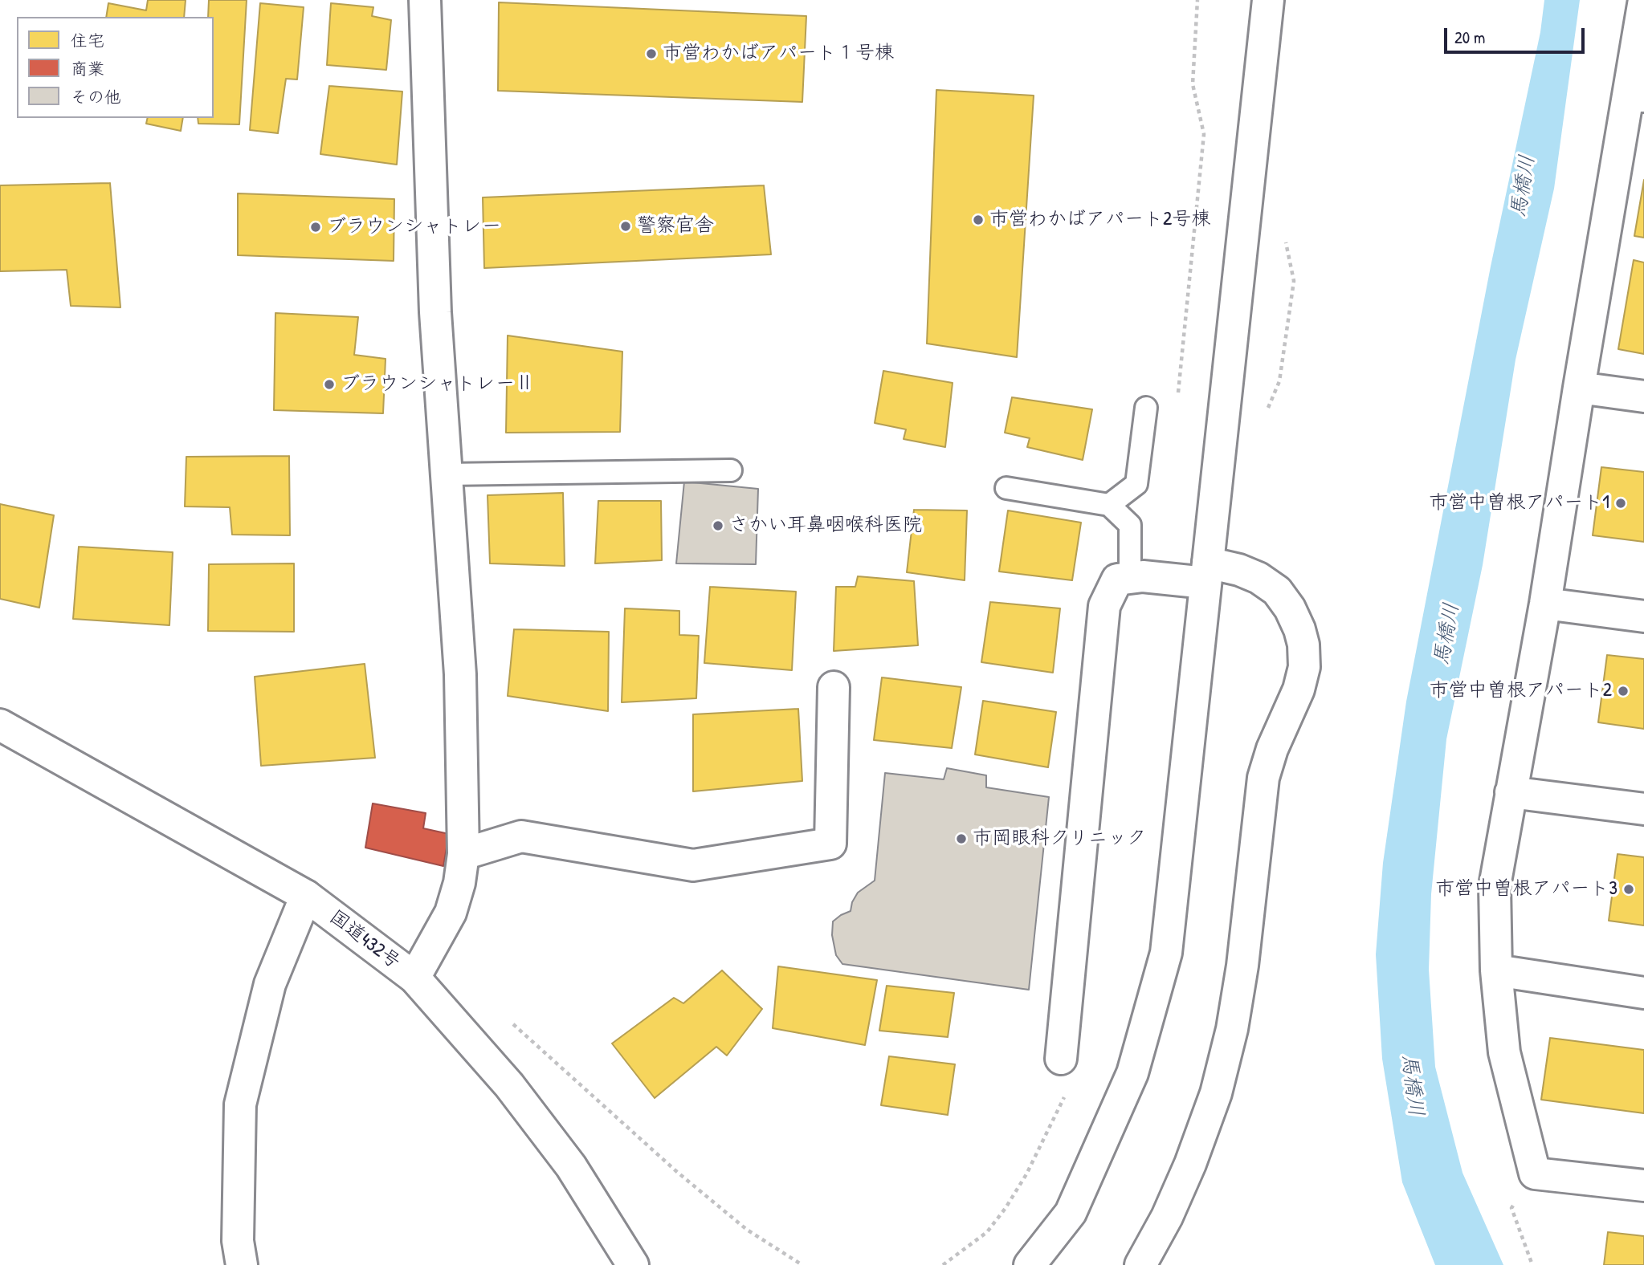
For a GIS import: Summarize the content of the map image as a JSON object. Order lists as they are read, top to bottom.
{
  "streets": {
    "main road": ["国道432号"]
  },
  "water": ["馬橋川"],
  "places": [
    "市営わかばアパート１号棟",
    "市営わかばアパート2号棟",
    "警察官舎",
    "ブラウンシャトレー",
    "ブラウンシャトレーⅡ",
    "市営中曽根アパート1",
    "さかい耳鼻咽喉科医院",
    "市営中曽根アパート2",
    "市岡眼科クリニック",
    "市営中曽根アパート3"
  ],
  "legend": ["住宅", "商業", "その他"],
  "scale_bar": "20 m"
}
